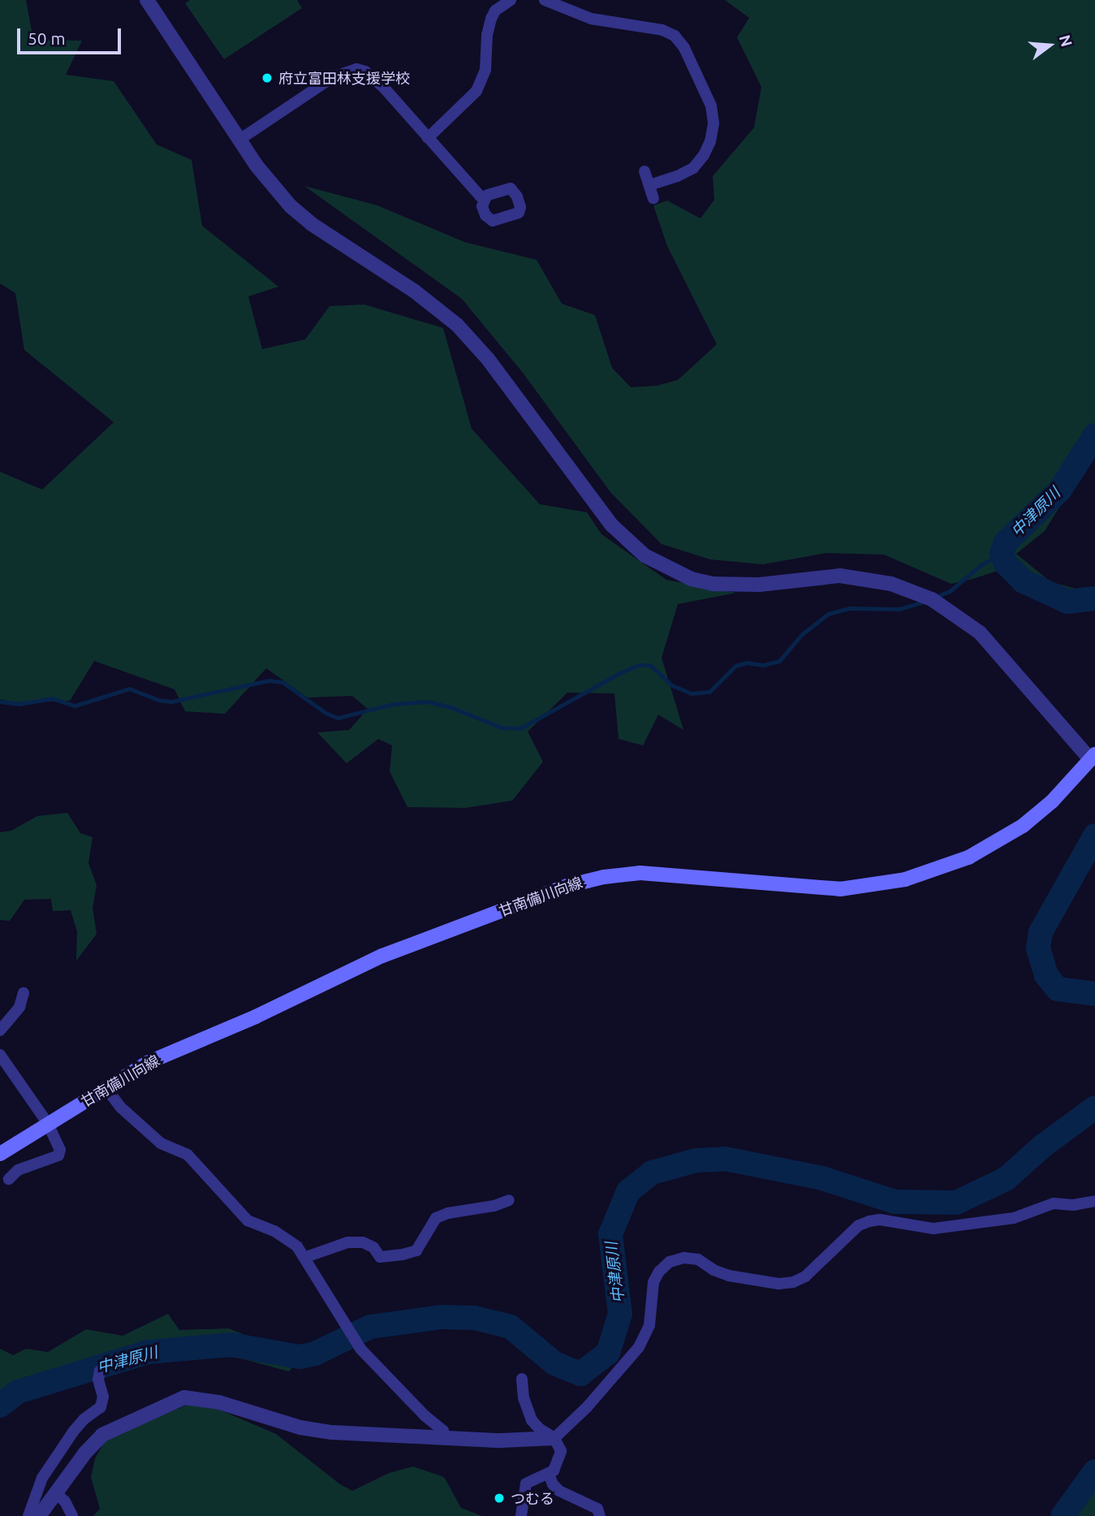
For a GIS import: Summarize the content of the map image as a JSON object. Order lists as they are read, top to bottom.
{
  "streets": {
    "main road": ["甘南備川向線"]
  },
  "water": ["中津原川"],
  "places": ["府立富田林支援学校", "つむる"],
  "scale_bar": "50 m",
  "north": "right"
}
